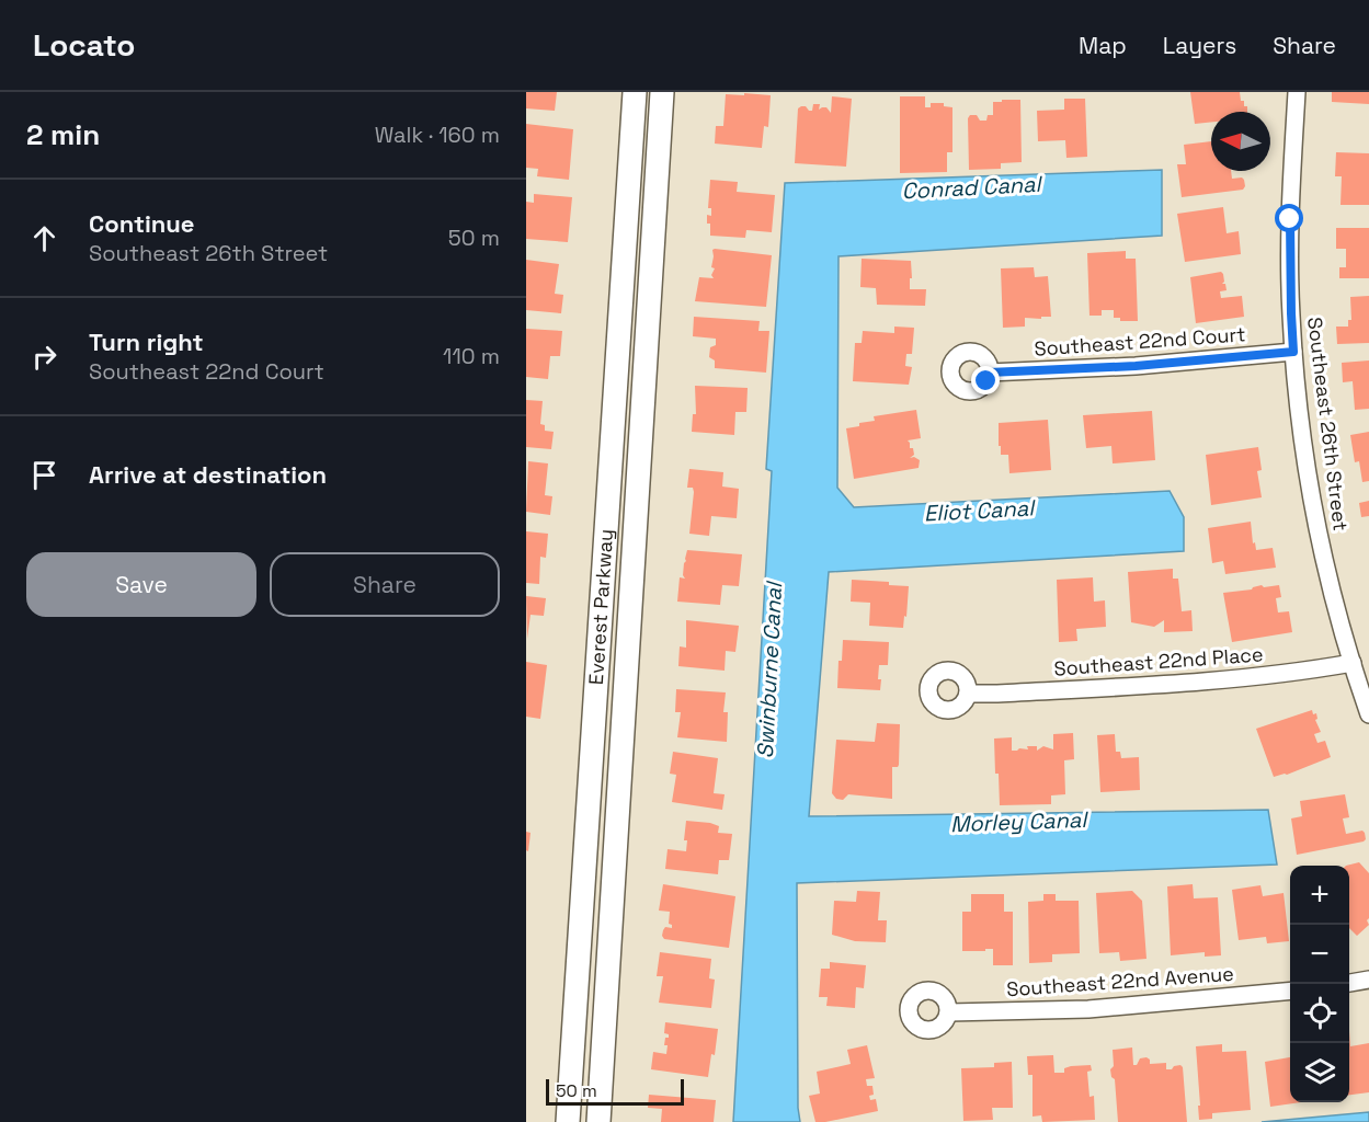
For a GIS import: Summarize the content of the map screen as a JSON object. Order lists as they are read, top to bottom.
{
  "streets": {
    "street": [
      "Southeast 22nd Court",
      "Southeast 26th Street",
      "Everest Parkway",
      "Southeast 22nd Place",
      "Southeast 22nd Avenue"
    ]
  },
  "crossings": [
    ["Southeast 22nd Court", "Southeast 26th Street"],
    ["Southeast 26th Street", "Southeast 22nd Place"]
  ],
  "water": [
    "Conrad Canal",
    "Eliot Canal",
    "Swinburne Canal",
    "Morley Canal"
  ],
  "scale_bar": "50 m",
  "north": "left",
  "page": {
    "header": "Locato",
    "nav": ["Map", "Layers", "Share"],
    "heading": ["2 min", "Walk · 160 m"],
    "list": [
      ["Continue", "Southeast 26th Street", "50 m"],
      ["Turn right", "Southeast 22nd Court", "110 m"],
      "Arrive at destination"
    ],
    "buttons": ["Save", "Share"],
    "map_buttons": ["+", "−"],
    "scale": "50 m"
  }
}
